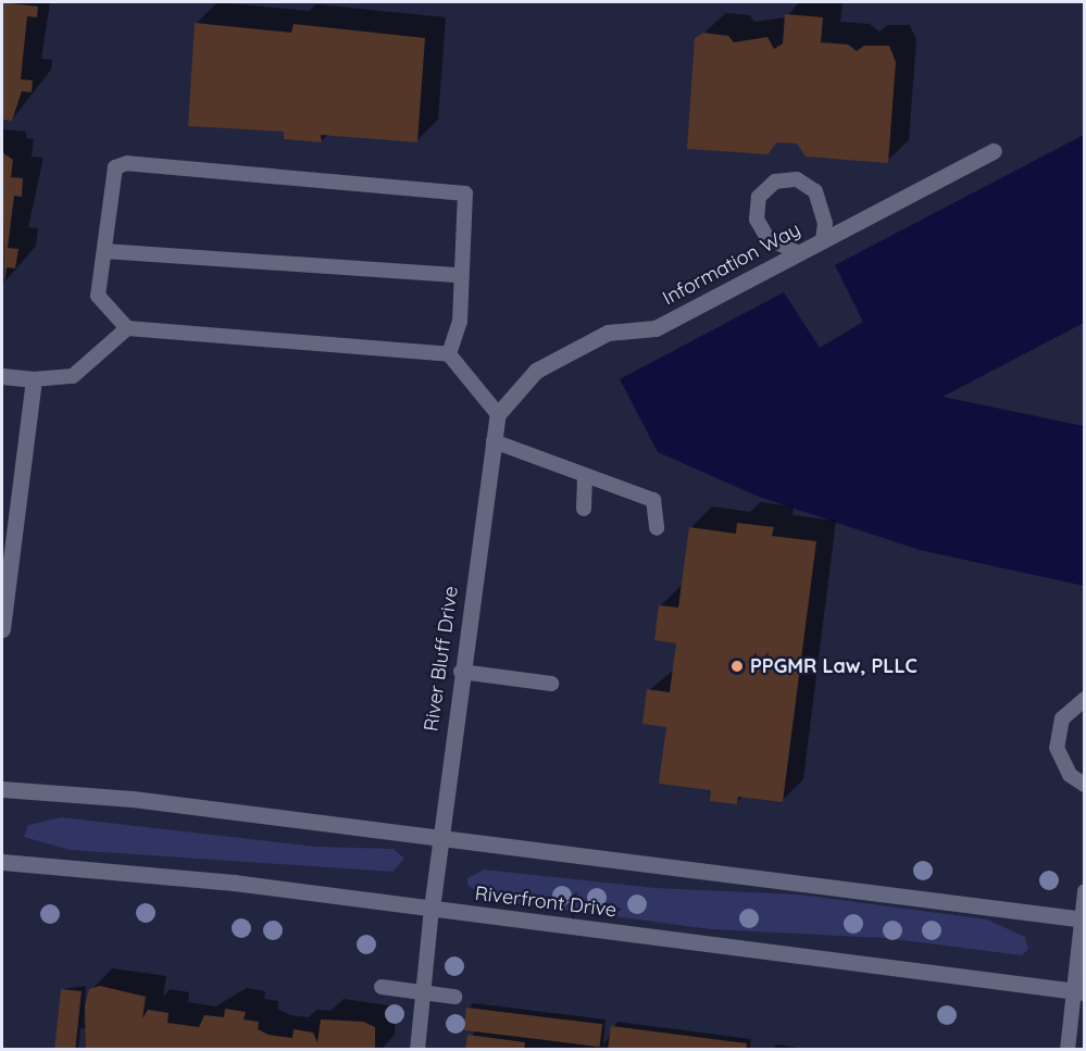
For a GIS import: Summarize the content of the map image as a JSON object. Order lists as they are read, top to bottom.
{
  "streets": {
    "street": ["Information Way", "River Bluff Drive", "Riverfront Drive"]
  },
  "crossings": [
    ["Information Way", "River Bluff Drive"],
    ["River Bluff Drive", "Riverfront Drive"]
  ],
  "places": ["PPGMR Law, PLLC"]
}
